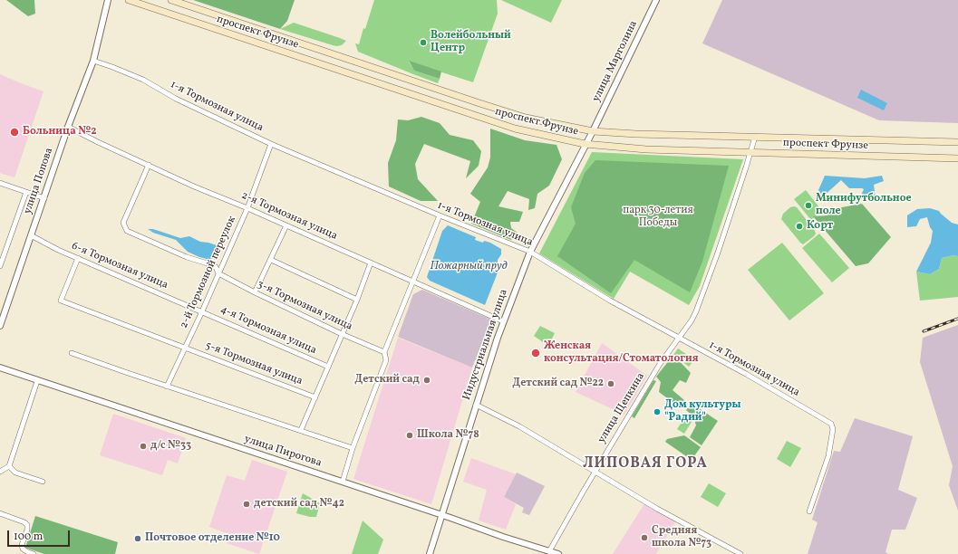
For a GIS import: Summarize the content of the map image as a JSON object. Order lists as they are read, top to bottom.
{
  "streets": {
    "main road": ["проспект Фрунзе"],
    "street": [
      "улица Марголина",
      "1-я Тормозная улица",
      "улица Попова",
      "2-я Тормозная улица",
      "6-я Тормозная улица",
      "2-й Тормозной переулок",
      "3-я Тормозная улица",
      "4-я Тормозная улица",
      "Индустриальная улица",
      "5-я Тормозная улица",
      "улица Щепкина",
      "улица Пирогова"
    ]
  },
  "crossings": [
    ["проспект Фрунзе", "улица Марголина"],
    ["проспект Фрунзе", "Индустриальная улица"],
    ["проспект Фрунзе", "улица Щепкина"],
    ["улица Марголина", "Индустриальная улица"],
    ["1-я Тормозная улица", "улица Попова"],
    ["1-я Тормозная улица", "2-й Тормозной переулок"],
    ["1-я Тормозная улица", "Индустриальная улица"],
    ["1-я Тормозная улица", "улица Щепкина"],
    ["улица Попова", "2-я Тормозная улица"],
    ["улица Попова", "6-я Тормозная улица"],
    ["2-я Тормозная улица", "2-й Тормозной переулок"],
    ["2-я Тормозная улица", "3-я Тормозная улица"],
    ["2-я Тормозная улица", "Индустриальная улица"],
    ["6-я Тормозная улица", "2-й Тормозной переулок"],
    ["6-я Тормозная улица", "4-я Тормозная улица"],
    ["6-я Тормозная улица", "5-я Тормозная улица"],
    ["2-й Тормозной переулок", "3-я Тормозная улица"],
    ["2-й Тормозной переулок", "4-я Тормозная улица"],
    ["2-й Тормозной переулок", "5-я Тормозная улица"],
    ["Индустриальная улица", "улица Пирогова"],
    ["улица Щепкина", "улица Пирогова"]
  ],
  "districts": ["ЛИПОВАЯ ГОРА"],
  "water": ["Пожарный пруд"],
  "parks": ["парк 30-летия Победы"],
  "places": [
    "Волейбольный Центр",
    "Больница №2",
    "Минифутбольное поле",
    "Корт",
    "Женская консультация/Стоматология",
    "Детский сад",
    "Детский сад №22",
    "Дом культуры \"Радий\"",
    "Школа №78",
    "д/с №33",
    "детский сад №42",
    "Средняя школа №73",
    "Почтовое отделение №10"
  ],
  "scale_bar": "100 m"
}
